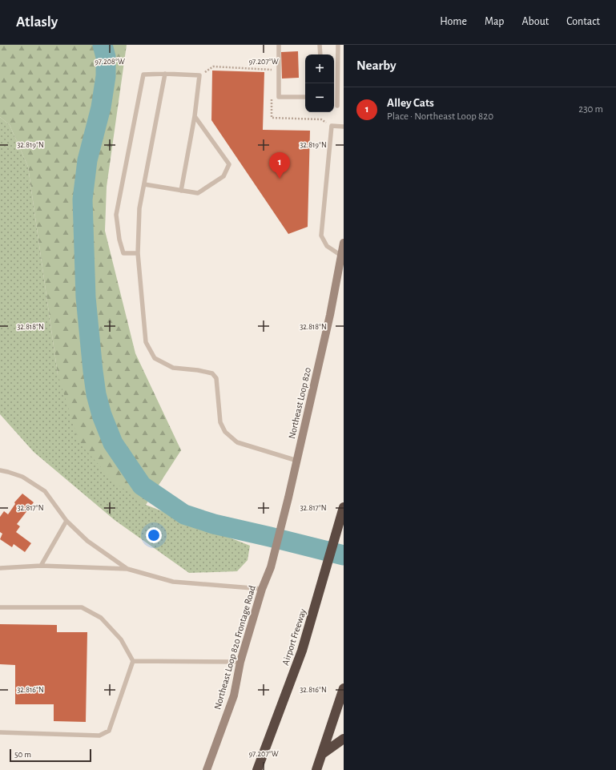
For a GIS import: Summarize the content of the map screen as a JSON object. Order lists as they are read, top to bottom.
{
  "streets": {
    "highway": ["Airport Freeway"],
    "main road": ["Northeast Loop 820", "Northeast Loop 820 Frontage Road"]
  },
  "crossings": [
    ["Northeast Loop 820", "Northeast Loop 820 Frontage Road"]
  ],
  "scale_bar": "50 m",
  "page": {
    "header": "Atlasly",
    "nav": [
      "Home",
      "Map",
      "About",
      "Contact"
    ],
    "heading": "Nearby",
    "map_buttons": ["+", "−"],
    "list": [
      {
        "mark": "1",
        "name": "Alley Cats",
        "note": "Place · Northeast Loop 820",
        "value": "230 m"
      }
    ],
    "pins": "1",
    "scale": "50 m"
  },
  "coordinates": [
    "97.208°W",
    "97.207°W",
    "32.819°N",
    "32.818°N",
    "32.817°N",
    "32.816°N"
  ]
}
